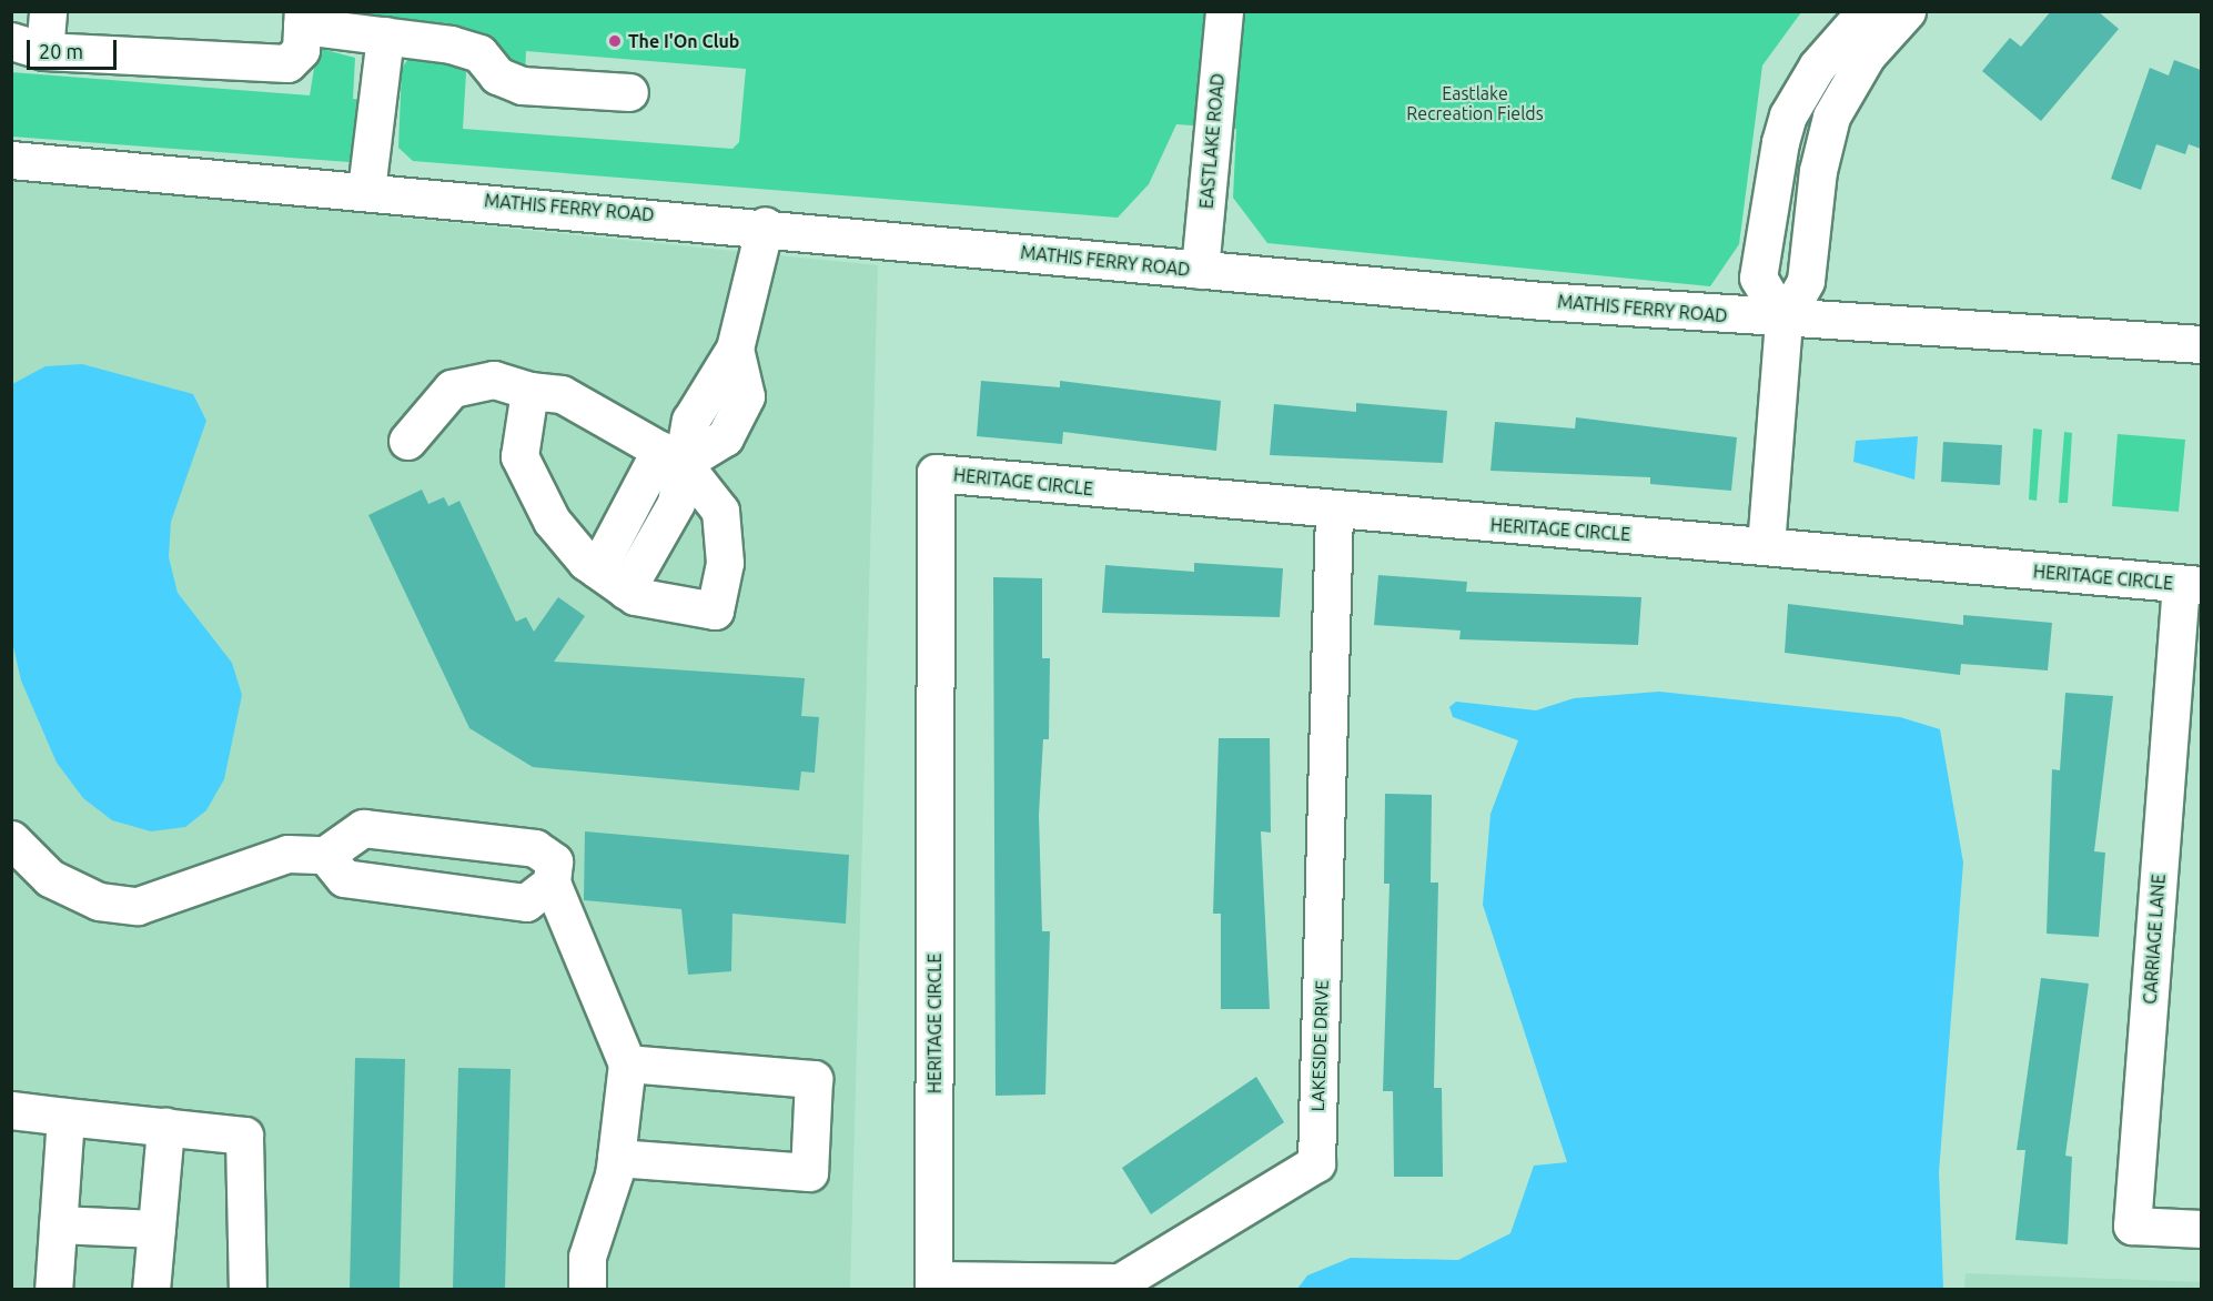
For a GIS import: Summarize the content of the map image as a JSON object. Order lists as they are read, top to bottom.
{
  "streets": {
    "street": [
      "EASTLAKE ROAD",
      "MATHIS FERRY ROAD",
      "HERITAGE CIRCLE",
      "CARRIAGE LANE",
      "LAKESIDE DRIVE"
    ]
  },
  "crossings": [
    ["EASTLAKE ROAD", "MATHIS FERRY ROAD"],
    ["HERITAGE CIRCLE", "CARRIAGE LANE"],
    ["HERITAGE CIRCLE", "LAKESIDE DRIVE"]
  ],
  "parks": ["Eastlake Recreation Fields"],
  "places": ["The I'On Club"],
  "scale_bar": "20 m"
}
